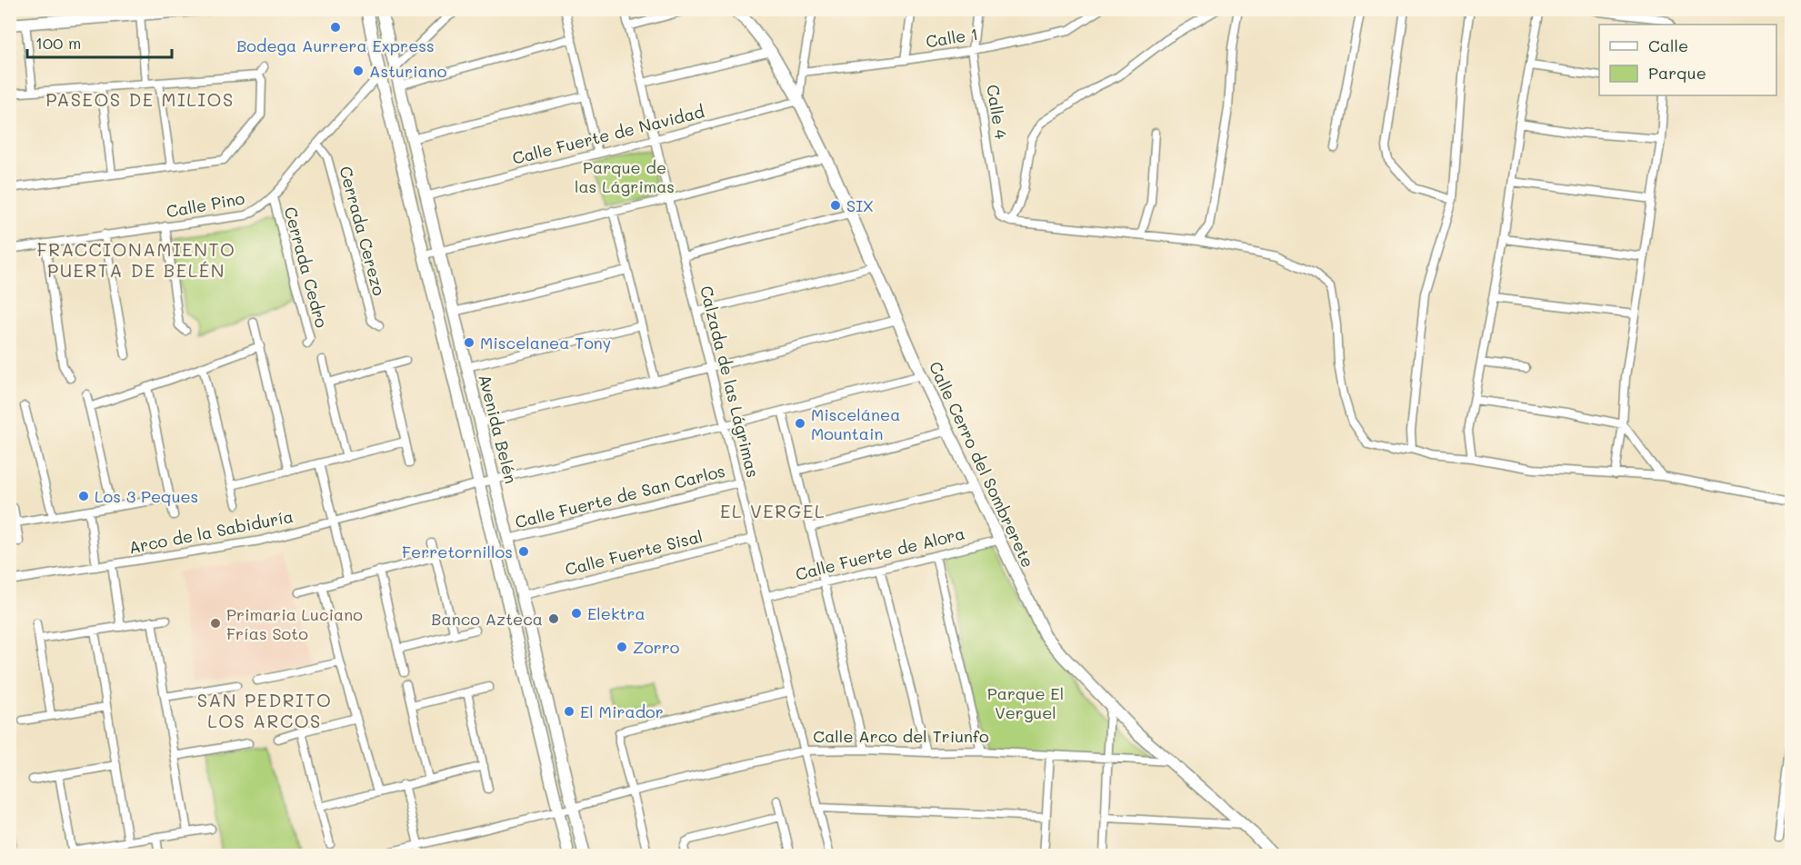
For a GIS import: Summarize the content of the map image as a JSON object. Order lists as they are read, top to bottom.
{
  "streets": {
    "main road": ["Avenida Belén", "Calle Cerro del Sombrerete"],
    "street": [
      "Calle 1",
      "Calle 4",
      "Calle Fuerte de Navidad",
      "Calle Pino",
      "Cerrada Cerezo",
      "Cerrada Cedro",
      "Calzada de las Lágrimas",
      "Calle Fuerte de San Carlos",
      "Arco de la Sabiduría",
      "Calle Fuerte Sisal",
      "Calle Fuerte de Alora",
      "Calle Arco del Triunfo"
    ]
  },
  "crossings": [
    ["Calle 1", "Calle 4"],
    ["Calle Fuerte de Navidad", "Calzada de las Lágrimas"],
    ["Calle Fuerte de Navidad", "Avenida Belén"],
    ["Calle Fuerte de Navidad", "Calle Cerro del Sombrerete"],
    ["Calle Pino", "Cerrada Cerezo"],
    ["Calle Pino", "Cerrada Cedro"],
    ["Calle Pino", "Avenida Belén"],
    ["Calzada de las Lágrimas", "Calle Fuerte de San Carlos"],
    ["Calzada de las Lágrimas", "Arco de la Sabiduría"],
    ["Calzada de las Lágrimas", "Calle Fuerte Sisal"],
    ["Calzada de las Lágrimas", "Calle Fuerte de Alora"],
    ["Calzada de las Lágrimas", "Calle Arco del Triunfo"],
    ["Avenida Belén", "Calle Fuerte de San Carlos"],
    ["Avenida Belén", "Arco de la Sabiduría"],
    ["Avenida Belén", "Calle Fuerte Sisal"],
    ["Avenida Belén", "Calle Arco del Triunfo"],
    ["Calle Cerro del Sombrerete", "Arco de la Sabiduría"],
    ["Calle Cerro del Sombrerete", "Calle Fuerte de Alora"],
    ["Calle Cerro del Sombrerete", "Calle Arco del Triunfo"]
  ],
  "districts": [
    "PASEOS DE MILIOS",
    "FRACCIONAMIENTO PUERTA DE BELÉN",
    "EL VERGEL",
    "SAN PEDRITO LOS ARCOS"
  ],
  "parks": ["Parque de las Lágrimas", "Parque El Verguel"],
  "places": [
    "Bodega Aurrera Express",
    "Asturiano",
    "SIX",
    "Miscelanea Tony",
    "Miscelánea Mountain",
    "Los 3 Peques",
    "Ferretornillos",
    "Elektra",
    "Banco Azteca",
    "Primaria Luciano Frías Soto",
    "Zorro",
    "El Mirador"
  ],
  "legend": ["Calle", "Parque"],
  "scale_bar": "100 m"
}
